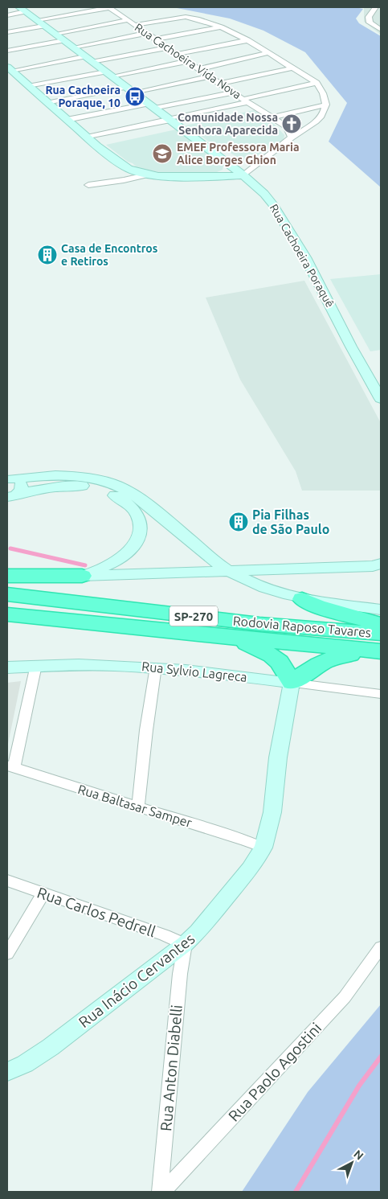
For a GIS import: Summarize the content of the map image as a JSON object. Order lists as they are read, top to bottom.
{
  "streets": {
    "highway": ["SP-270", "Rodovia Raposo Tavares"],
    "street": [
      "Rua Cachoeira Vida Nova",
      "Rua Cachoeira Poraquê",
      "Rua Sylvio Lagreca",
      "Rua Baltasar Samper",
      "Rua Carlos Pedrell",
      "Rua Inácio Cervantes",
      "Rua Anton Diabelli",
      "Rua Paolo Agostini"
    ]
  },
  "crossings": [
    ["Rua Sylvio Lagreca", "Rua Inácio Cervantes"],
    ["Rua Baltasar Samper", "Rua Inácio Cervantes"],
    ["Rua Carlos Pedrell", "Rua Inácio Cervantes"],
    ["Rua Carlos Pedrell", "Rua Anton Diabelli"],
    ["Rua Inácio Cervantes", "Rua Anton Diabelli"]
  ],
  "places": {
    "bus stop": ["Rua Cachoeira Poraque, 10"],
    "church": ["Comunidade Nossa Senhora Aparecida"],
    "school or university": ["EMEF Professora Maria Alice Borges Ghion"],
    "building": ["Casa de Encontros e Retiros", "Pia Filhas de São Paulo"]
  },
  "north": "top right"
}
